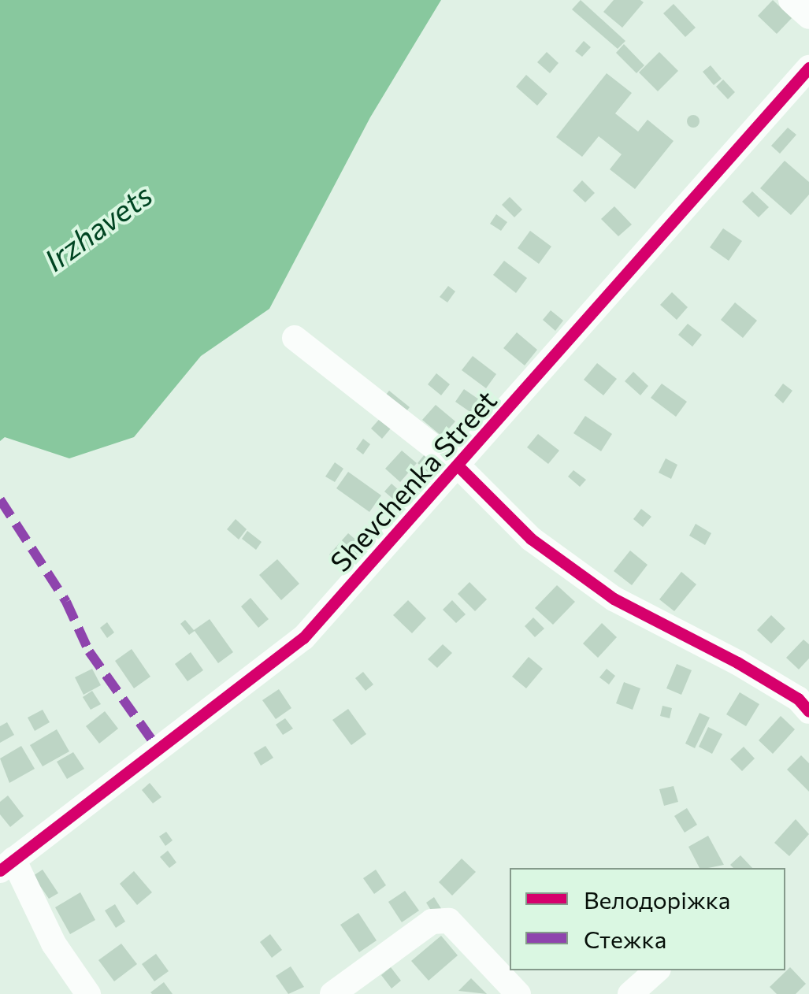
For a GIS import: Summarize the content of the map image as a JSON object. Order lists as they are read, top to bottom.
{
  "streets": {
    "street": ["Shevchenka Street"]
  },
  "water": ["Irzhavets"],
  "legend": ["Велодоріжка", "Стежка"]
}
